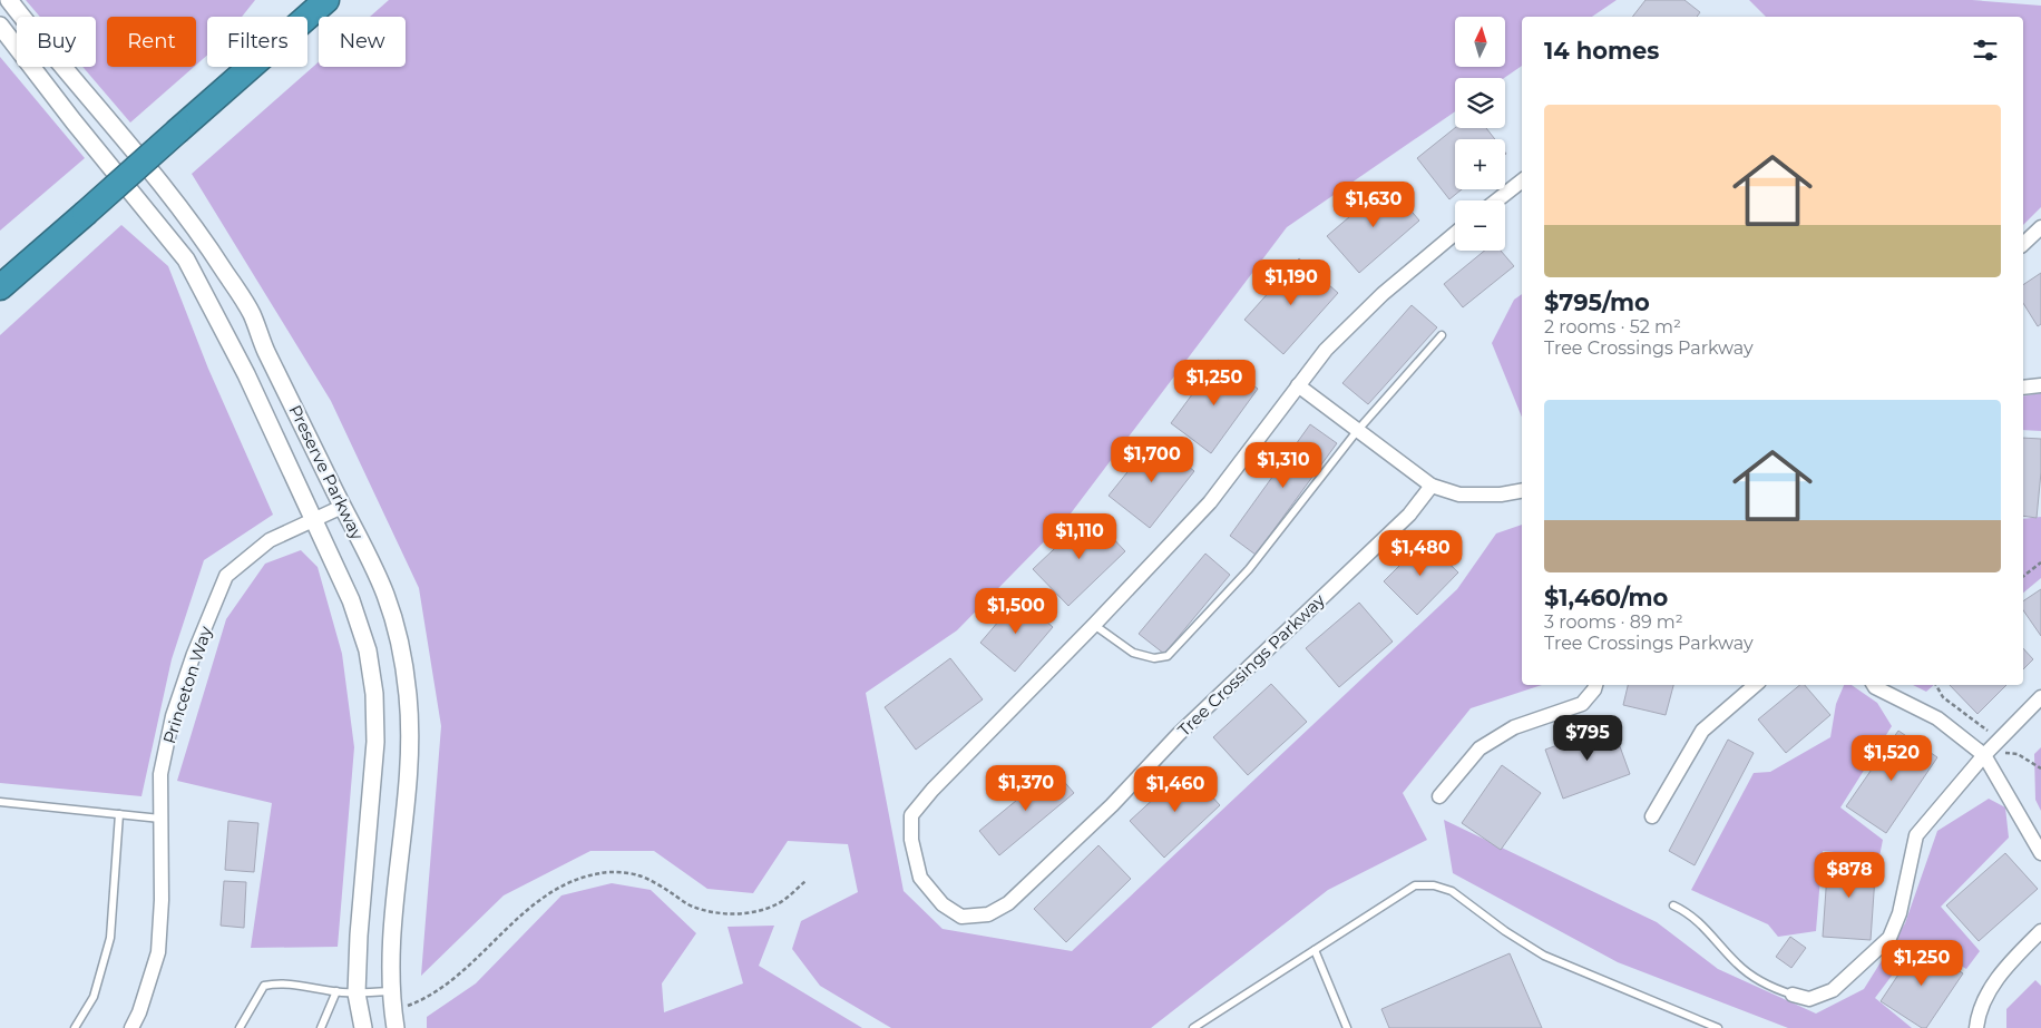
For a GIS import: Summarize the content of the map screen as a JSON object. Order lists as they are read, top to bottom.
{
  "streets": {
    "street": ["Preserve Parkway", "Tree Crossings Parkway", "Princeton Way"]
  },
  "crossings": [
    ["Preserve Parkway", "Princeton Way"]
  ],
  "north": "top",
  "page": {
    "map_buttons": ["+", "−"],
    "chip": [
      "Buy",
      "Rent",
      "Filters",
      "New"
    ],
    "heading": "14 homes",
    "list": [
      {
        "name": "$795/mo",
        "note": "2 rooms · 52 m² · Tree Crossings Parkway"
      },
      {
        "name": "$1,460/mo",
        "note": "3 rooms · 89 m² · Tree Crossings Parkway"
      }
    ],
    "price": [
      "$1,630",
      "$1,190",
      "$1,250",
      "$1,700",
      "$1,310",
      "$1,110",
      "$1,480",
      "$1,500",
      "$795",
      "$1,520",
      "$1,370",
      "$1,460",
      "$878",
      "$1,250"
    ]
  }
}
